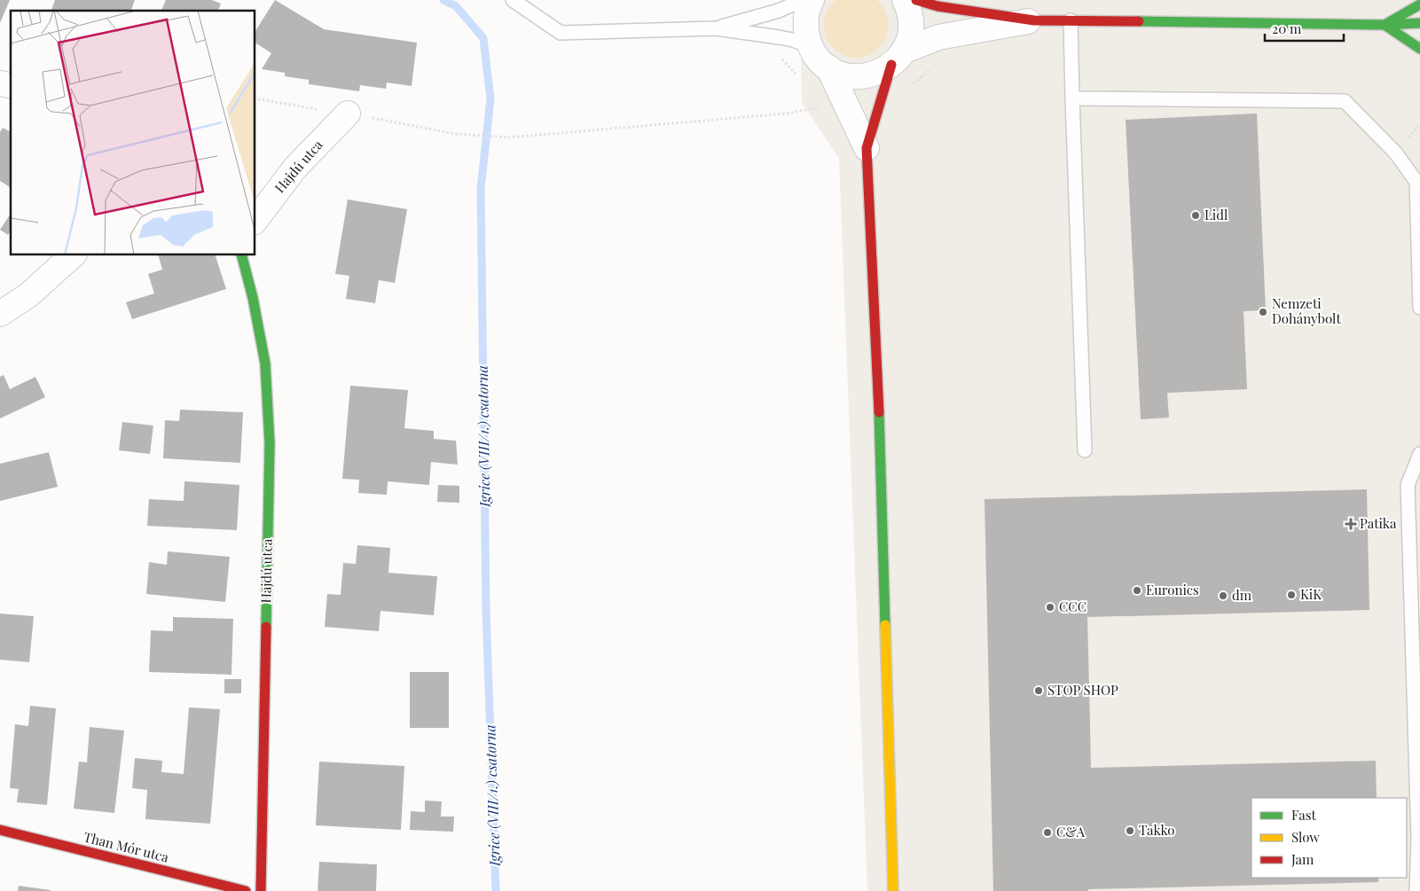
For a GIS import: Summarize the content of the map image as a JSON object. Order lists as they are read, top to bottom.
{
  "streets": {
    "street": ["Hajdú utca", "Than Mór utca"]
  },
  "water": ["Igrice (VIII/1.) csatorna"],
  "places": {
    "other": [
      "Lidl",
      "Nemzeti Dohánybolt",
      "Euronics",
      "KiK",
      "dm",
      "CCC",
      "STOP SHOP",
      "Takko",
      "C&A"
    ],
    "health": ["Patika"]
  },
  "legend": ["Fast", "Slow", "Jam"],
  "scale_bar": "20 m"
}
